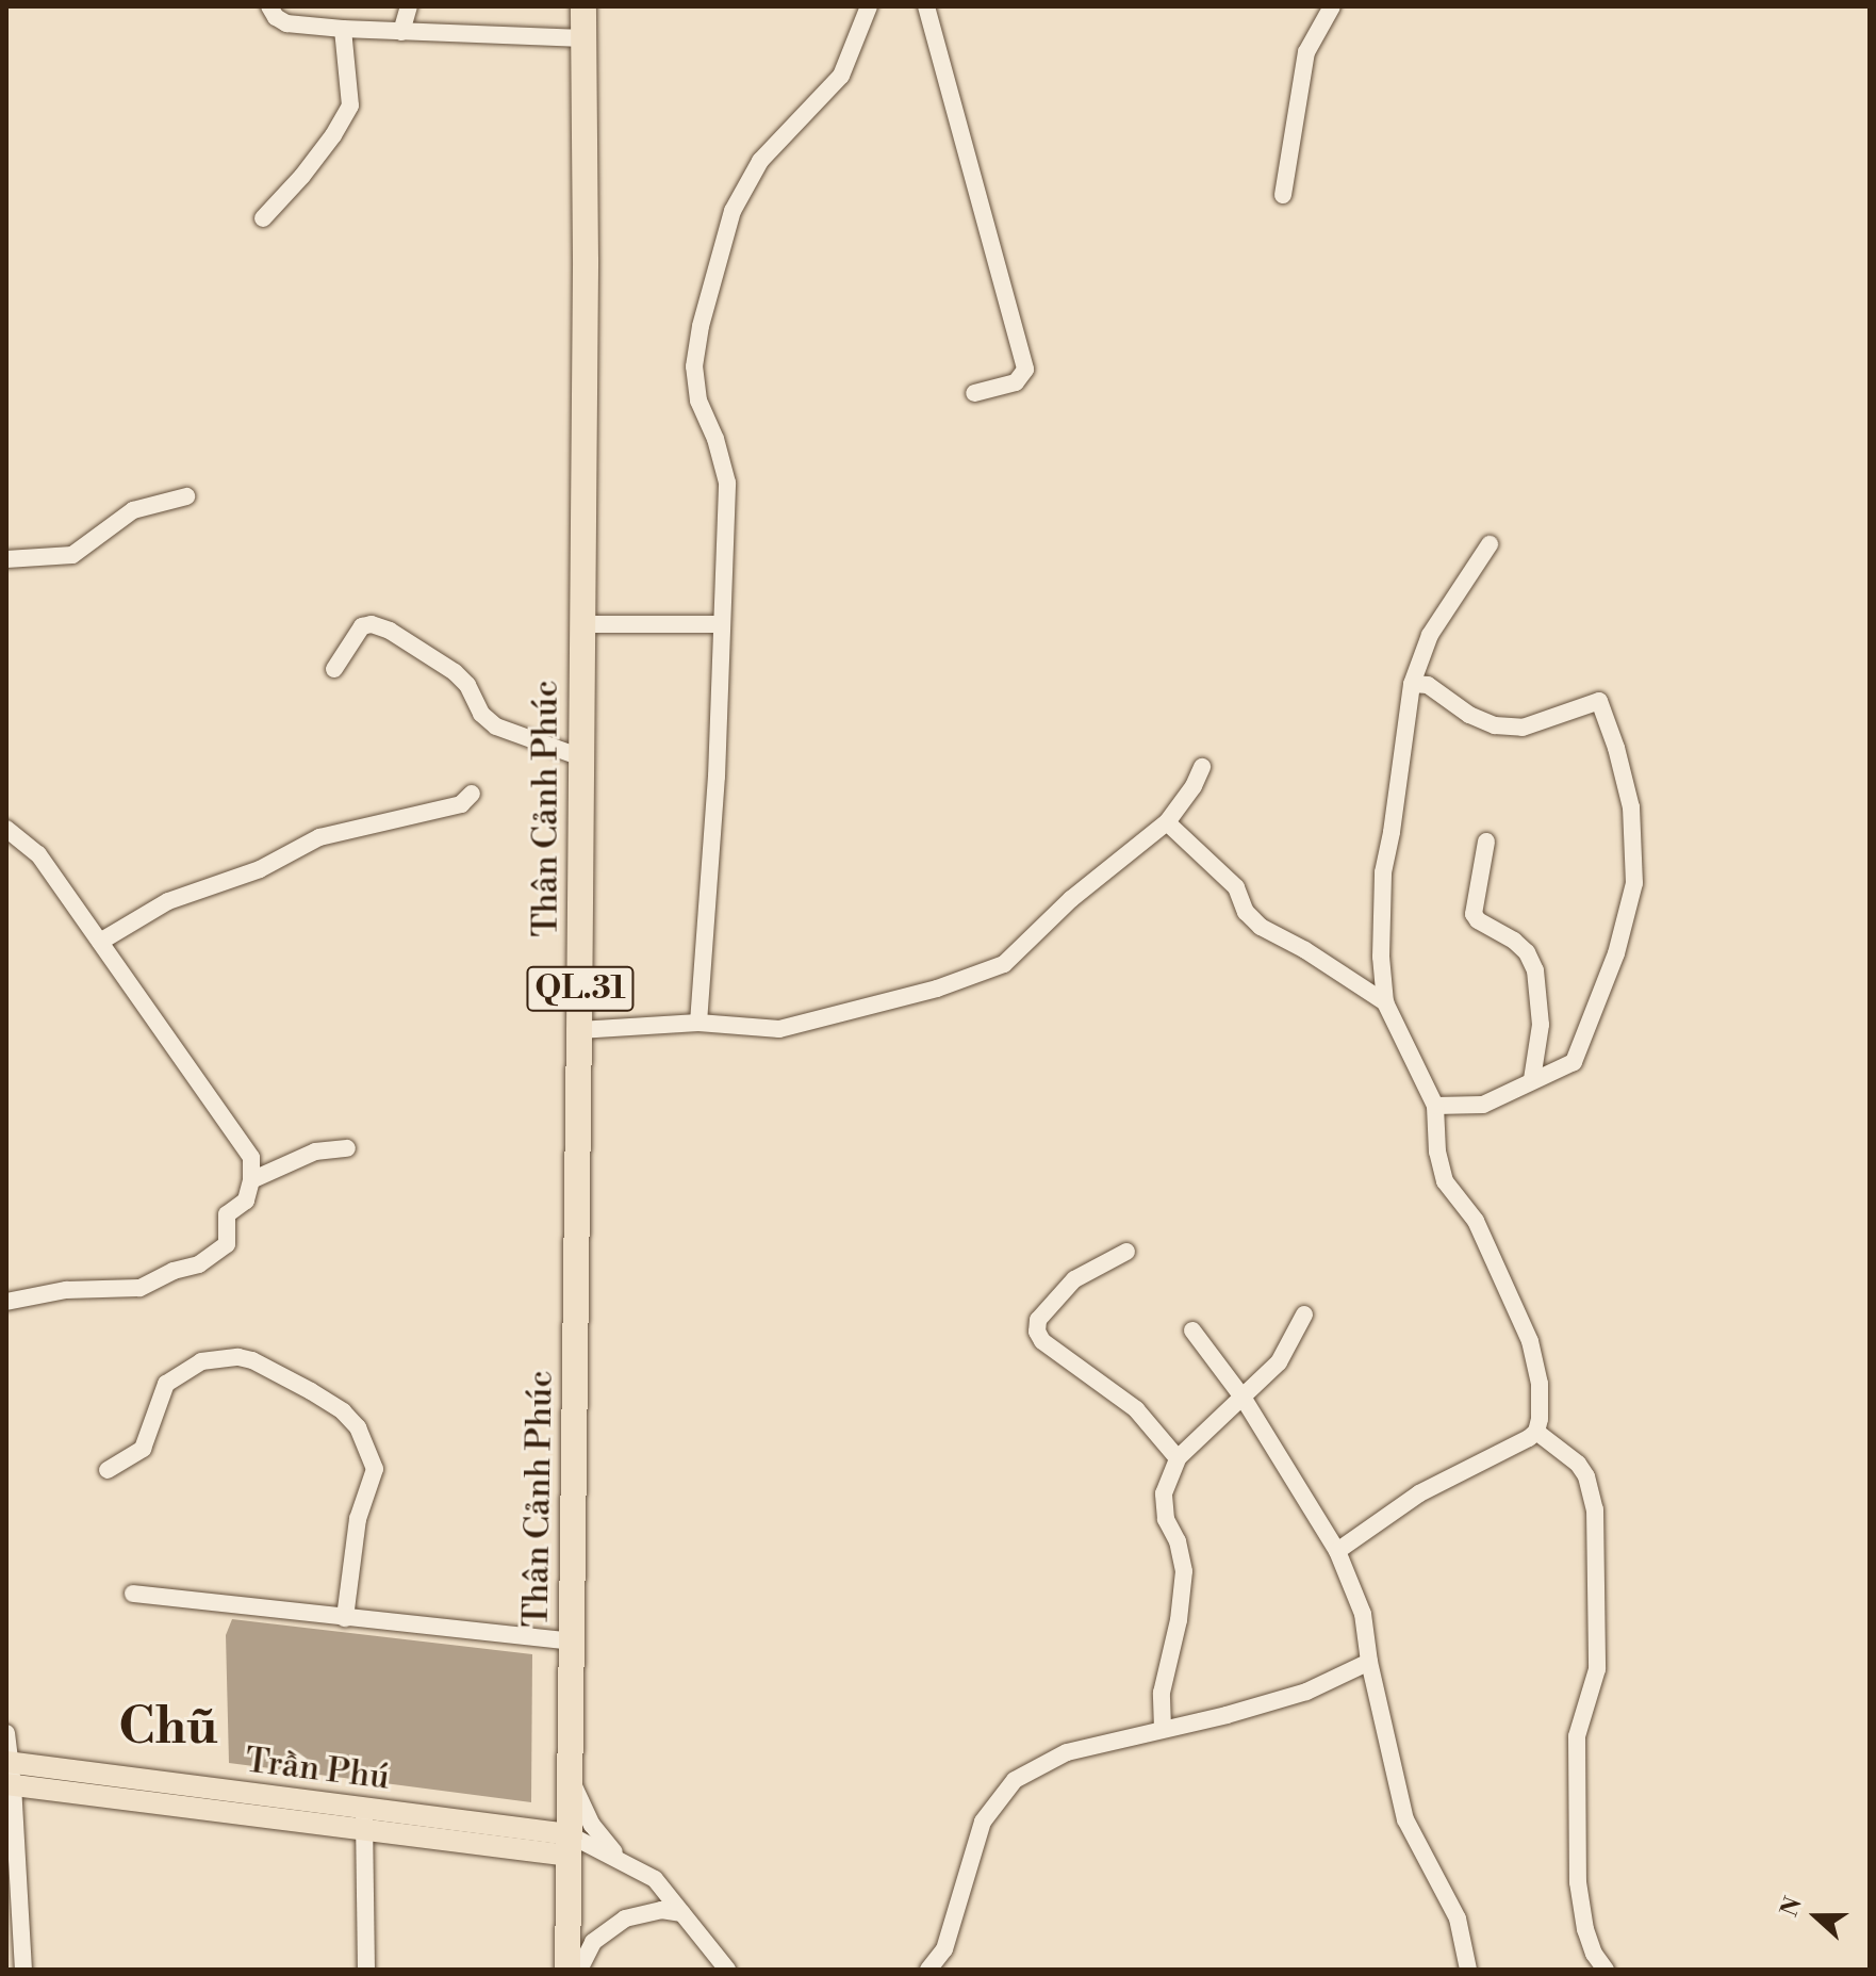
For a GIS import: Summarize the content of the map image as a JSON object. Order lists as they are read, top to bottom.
{
  "streets": {
    "highway": ["Thân Cảnh Phúc", "QL.31"],
    "main road": ["Trần Phú"]
  },
  "crossings": [
    ["Thân Cảnh Phúc", "Trần Phú"]
  ],
  "districts": ["Chũ"],
  "north": "left"
}
